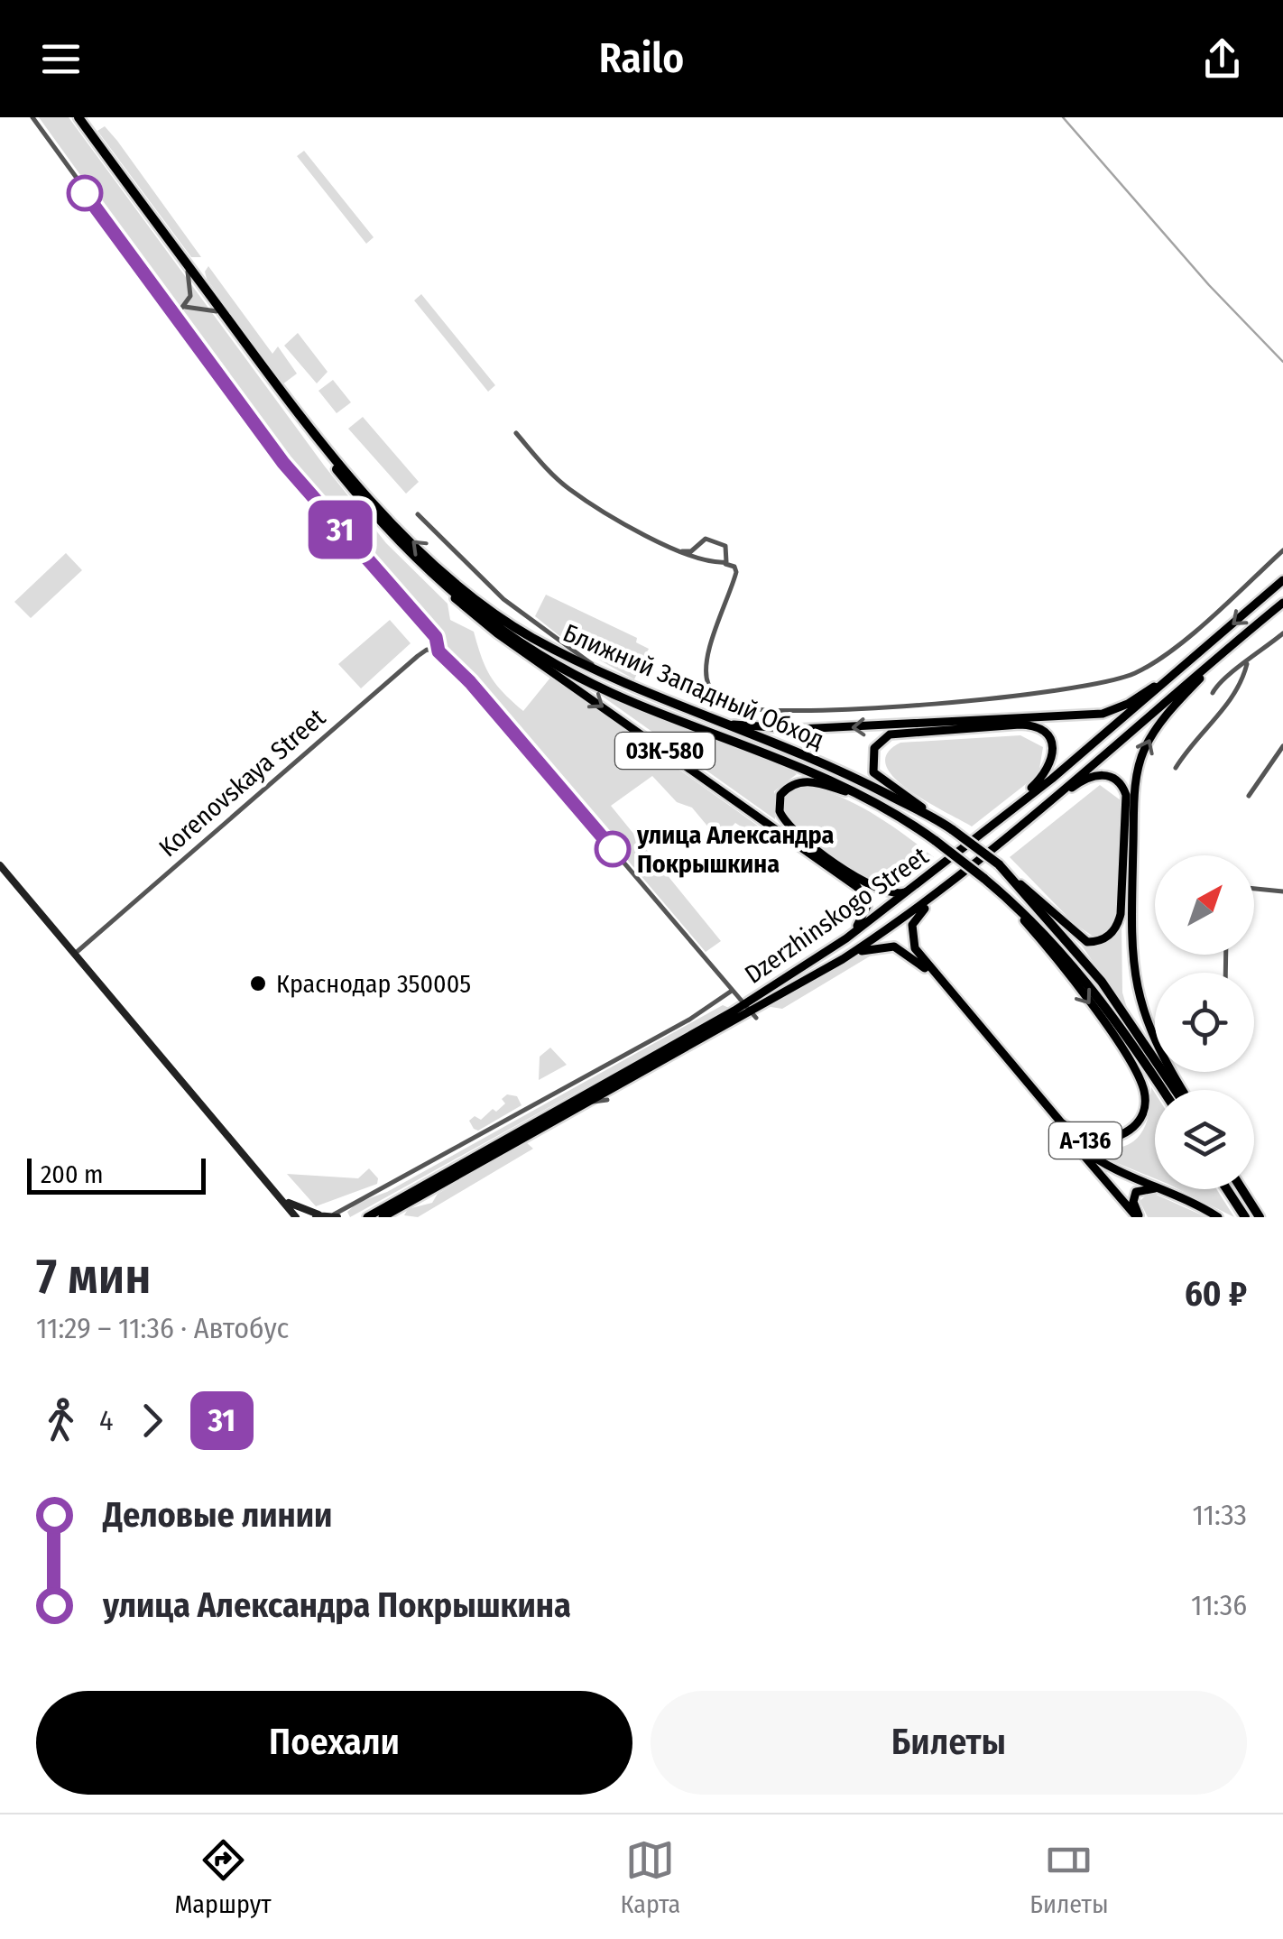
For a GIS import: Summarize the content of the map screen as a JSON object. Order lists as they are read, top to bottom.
{
  "streets": {
    "highway": ["Ближний Западный Обход", "03К-580", "А-136"],
    "main road": ["Dzerzhinskogo Street"],
    "street": ["Korenovskaya Street"]
  },
  "crossings": [
    ["Ближний Западный Обход", "03К-580"],
    ["03К-580", "Dzerzhinskogo Street"],
    ["03К-580", "А-136"],
    ["Dzerzhinskogo Street", "А-136"]
  ],
  "places": ["улица Александра Покрышкина", "Краснодар 350005"],
  "lines": ["bus line 31"],
  "scale_bar": "200 m",
  "north": "top right",
  "page": {
    "header": "Railo",
    "on_map": "31",
    "scale": "200 m",
    "heading": ["7 мин", "11:29 – 11:36 · Автобус", "60 ₽"],
    "legs": ["4", "31"],
    "list": [
      {
        "name": "Деловые линии",
        "value": "11:33"
      },
      {
        "name": "улица Александра Покрышкина",
        "value": "11:36"
      }
    ],
    "buttons": ["Поехали", "Билеты"],
    "tabs": ["Маршрут", "Карта", "Билеты"]
  }
}
